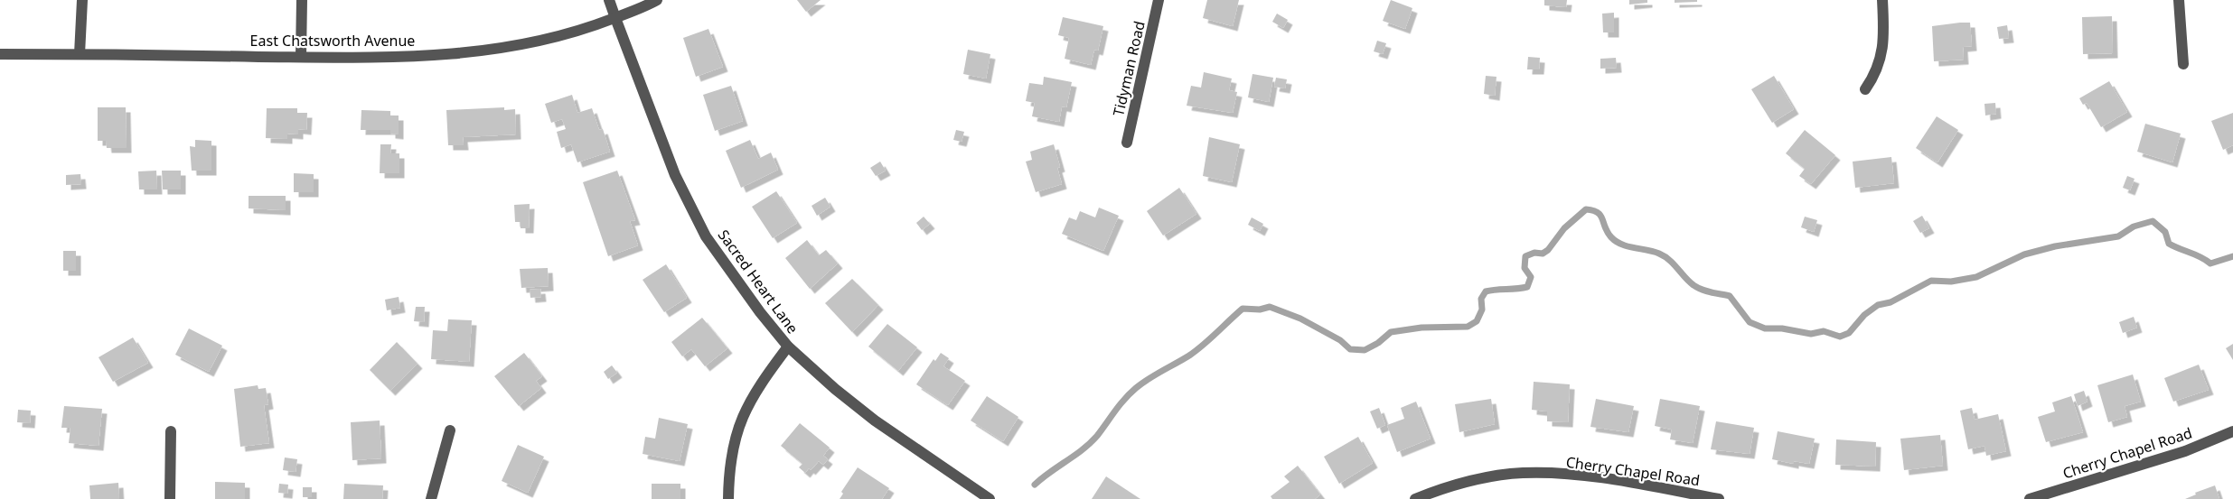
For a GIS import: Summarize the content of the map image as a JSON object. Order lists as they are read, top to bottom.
{
  "streets": {
    "street": [
      "East Chatsworth Avenue",
      "Tidyman Road",
      "Sacred Heart Lane",
      "Cherry Chapel Road"
    ]
  },
  "crossings": [
    ["East Chatsworth Avenue", "Sacred Heart Lane"]
  ]
}
